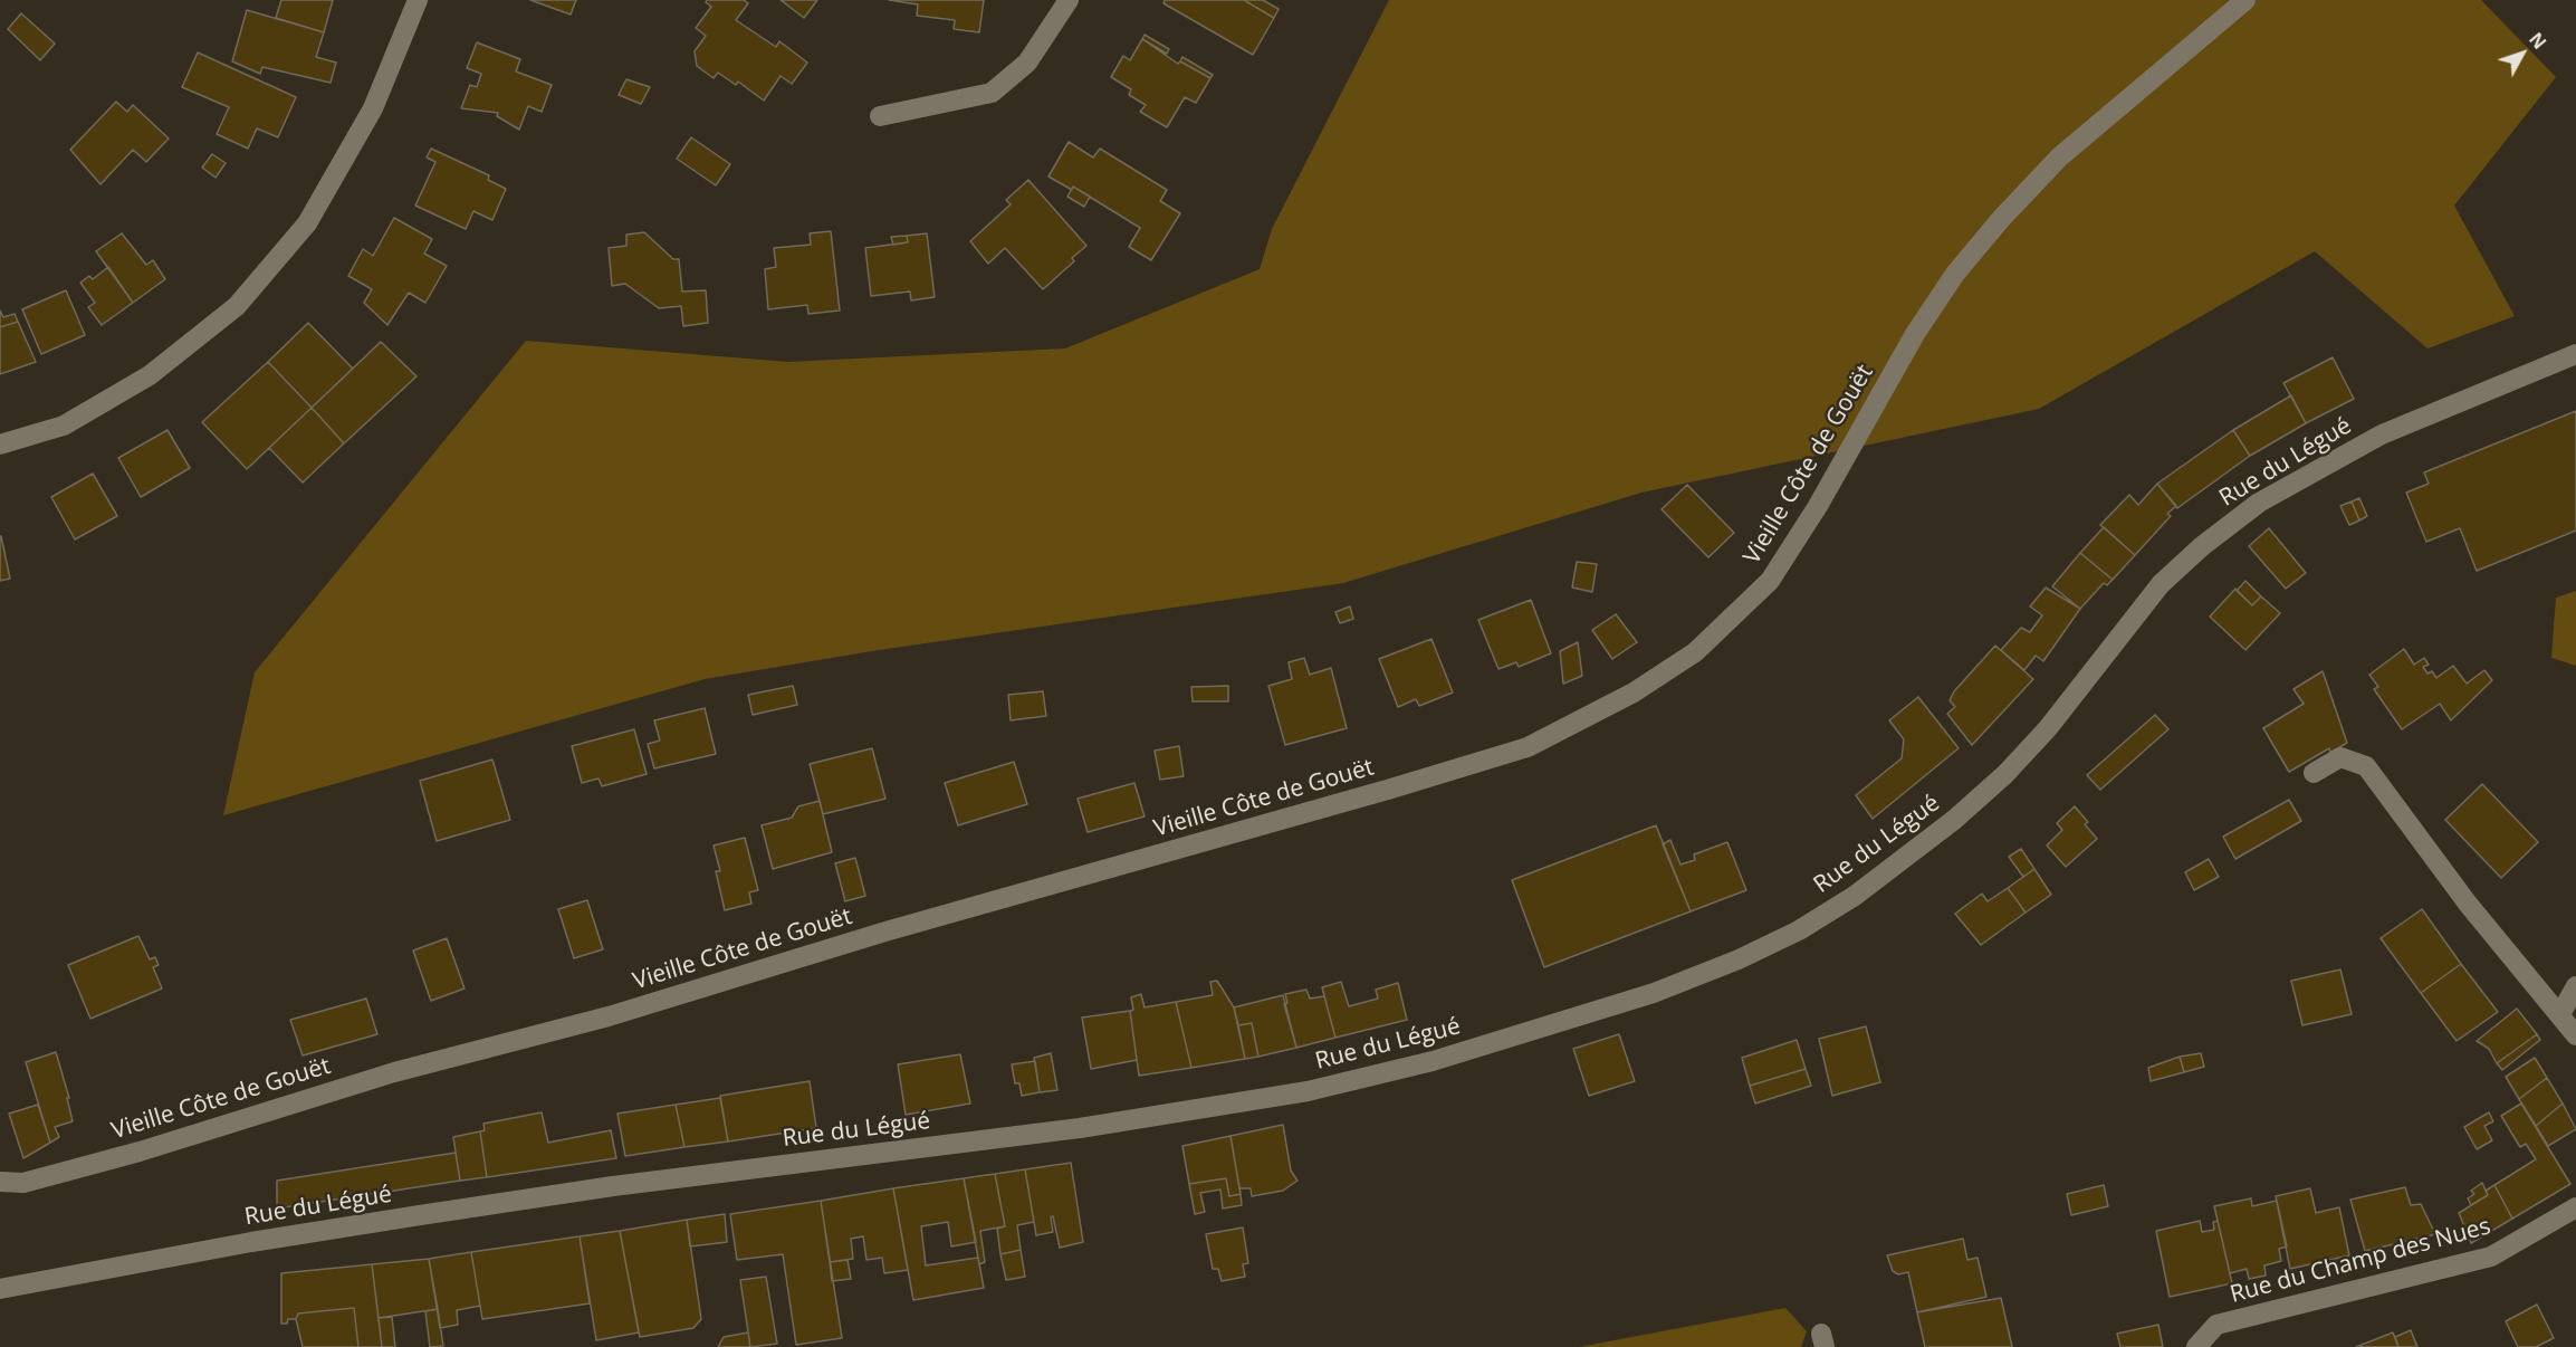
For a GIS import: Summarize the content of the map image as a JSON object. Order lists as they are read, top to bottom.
{
  "streets": {
    "street": ["Rue du Légué", "Vieille Côte de Gouët", "Rue du Champ des Nues"]
  },
  "north": "top right"
}
